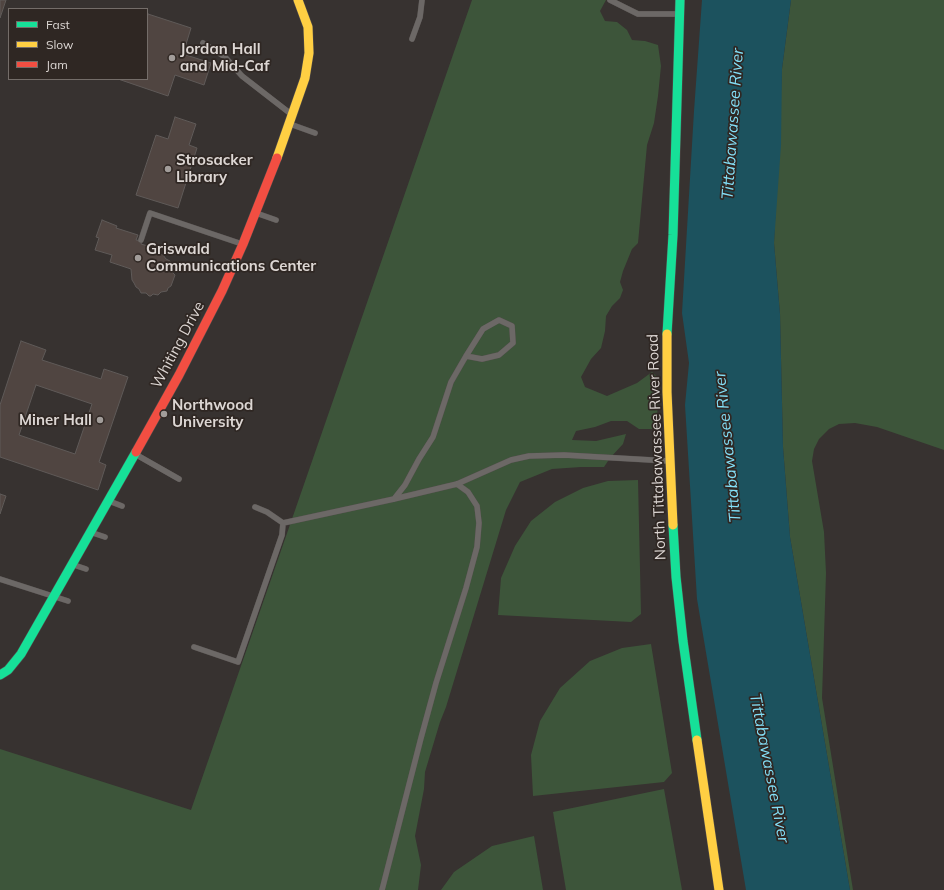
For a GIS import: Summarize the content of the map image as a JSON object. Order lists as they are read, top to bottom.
{
  "streets": {
    "street": ["Whiting Drive", "North Tittabawassee River Road"]
  },
  "water": ["Tittabawassee River"],
  "places": [
    "Jordan Hall and Mid-Caf",
    "Strosacker Library",
    "Griswald Communications Center",
    "Northwood University",
    "Miner Hall"
  ],
  "legend": ["Fast", "Slow", "Jam"]
}
